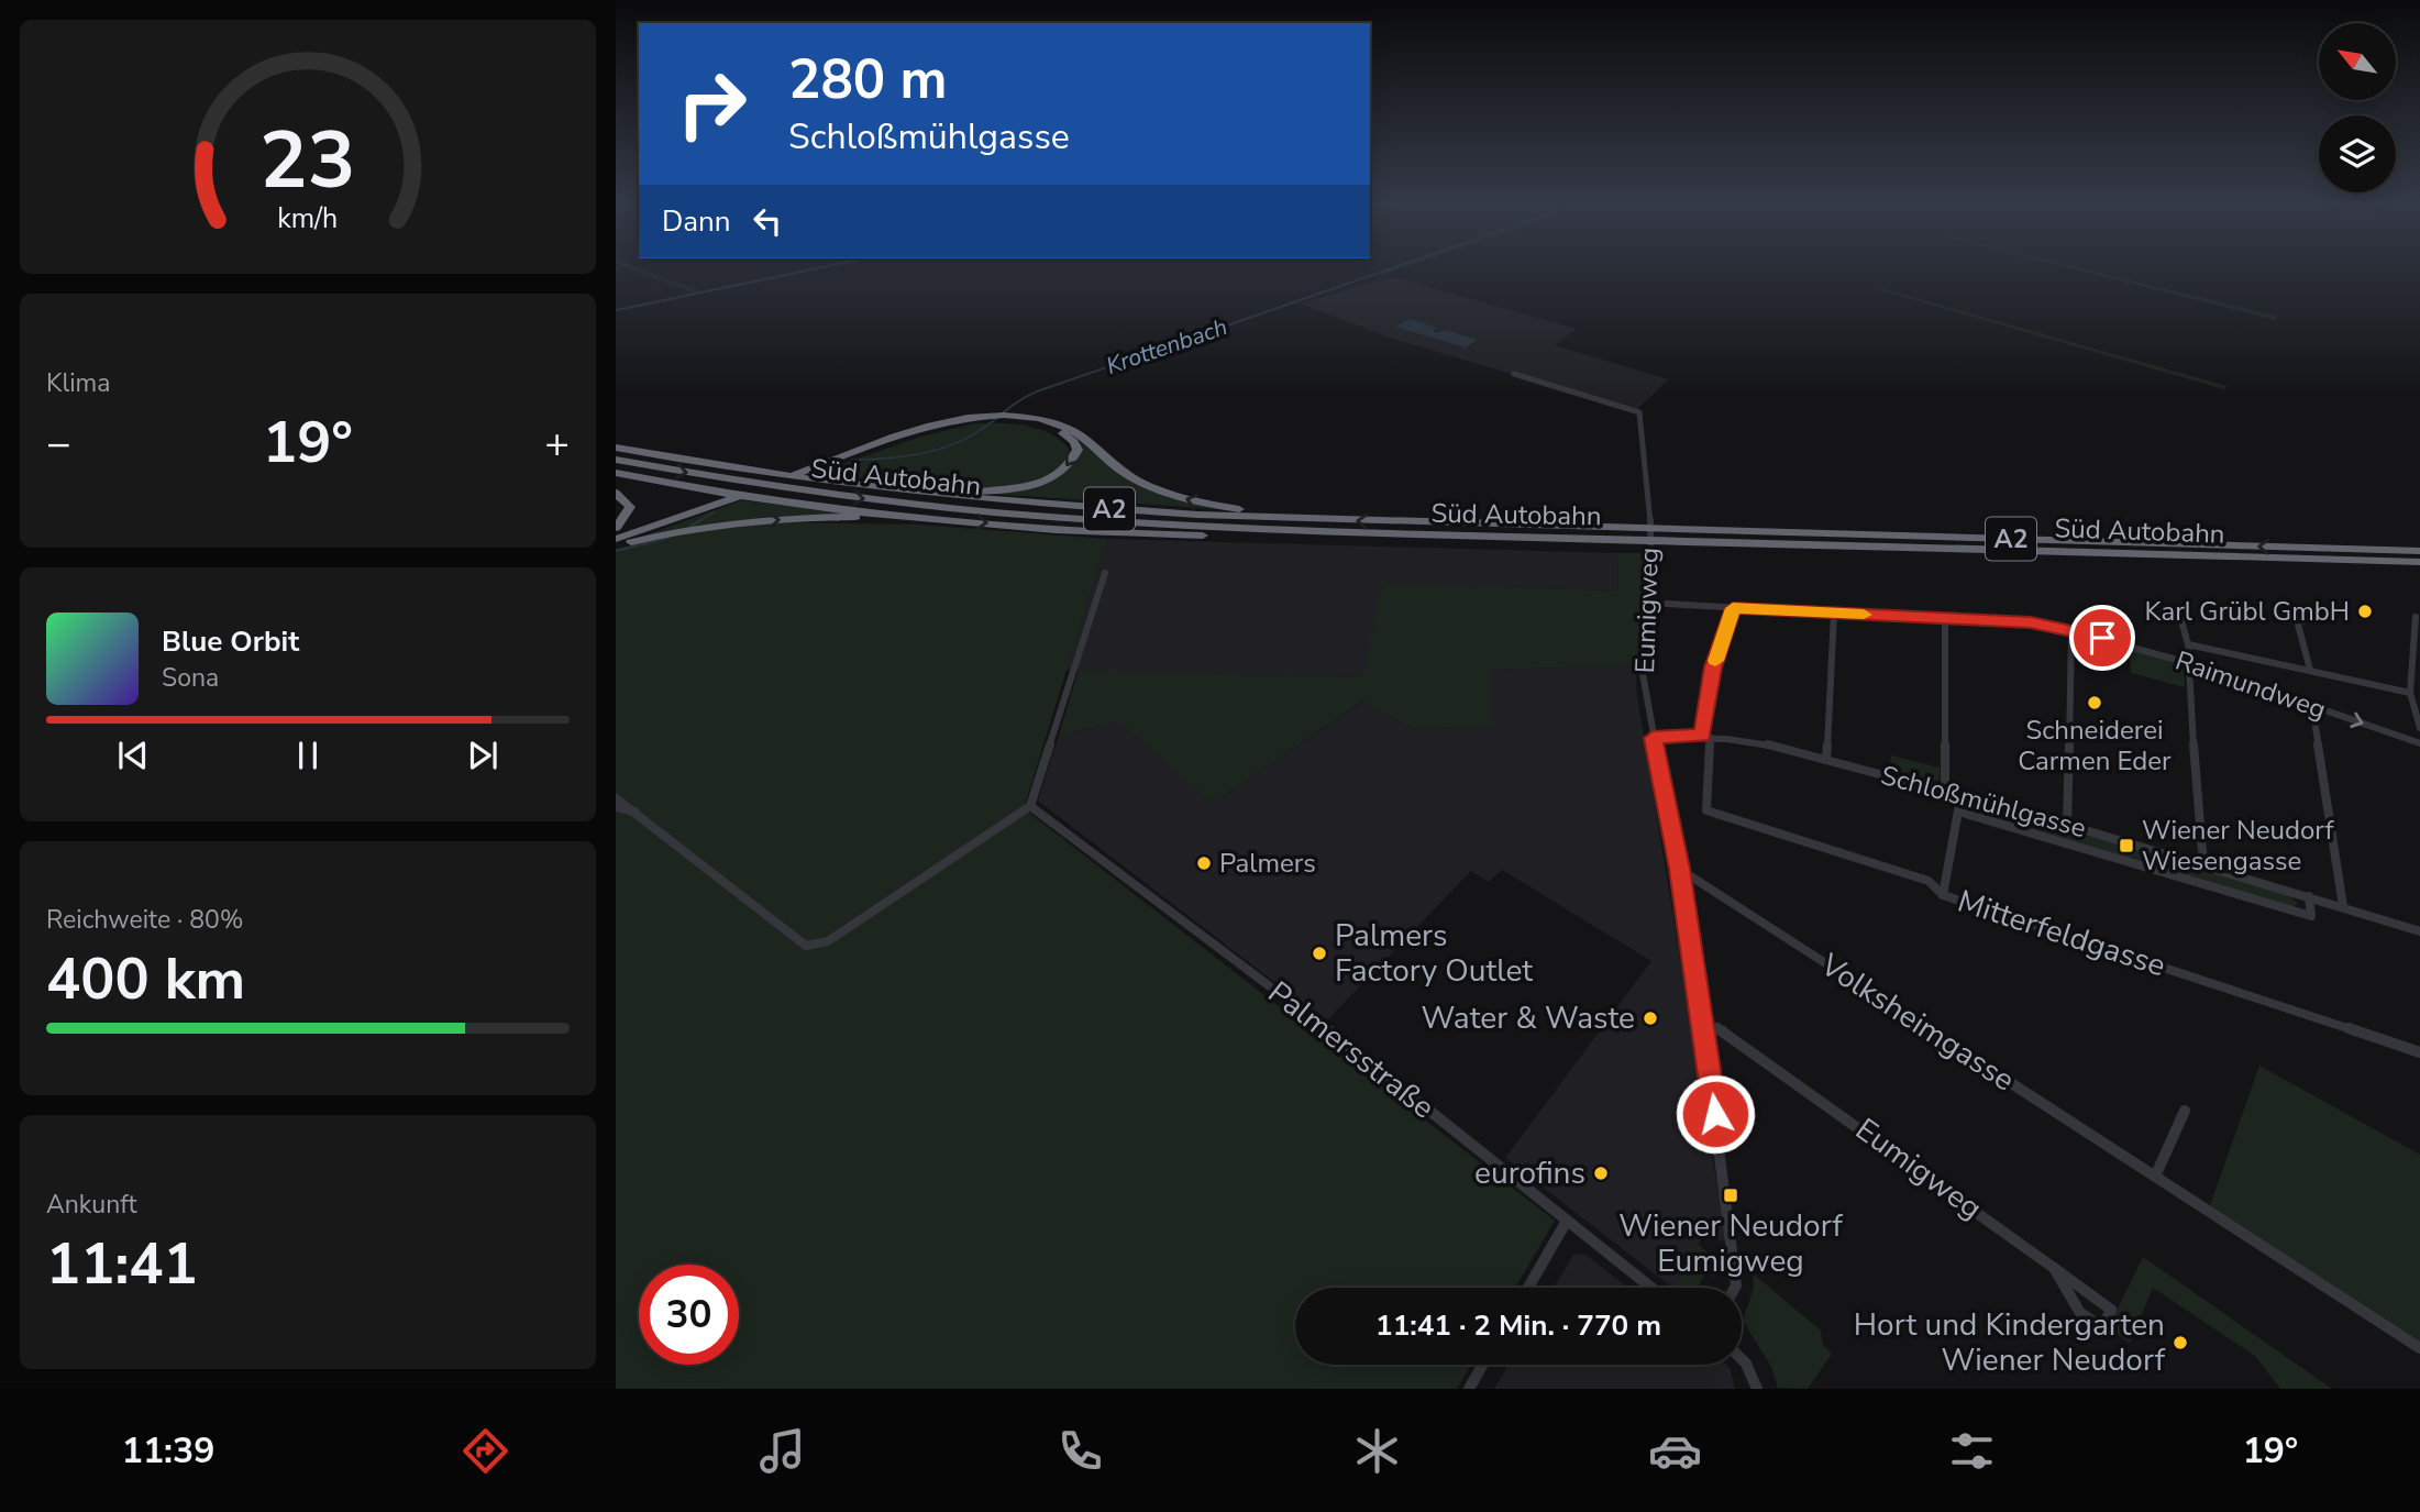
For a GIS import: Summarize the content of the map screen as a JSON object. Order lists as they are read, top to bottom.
{
  "streets": {
    "highway": ["Süd Autobahn", "A2"],
    "street": [
      "Eumigweg",
      "Raimundweg",
      "Schloßmühlgasse",
      "Mitterfeldgasse",
      "Volksheimgasse",
      "Palmersstraße"
    ]
  },
  "crossings": [
    ["Eumigweg", "Schloßmühlgasse"],
    ["Eumigweg", "Volksheimgasse"],
    ["Schloßmühlgasse", "Mitterfeldgasse"]
  ],
  "water": ["Krottenbach"],
  "places": {
    "other": [
      "Karl Grübl GmbH",
      "Schneiderei Carmen Eder",
      "Palmers",
      "Palmers Factory Outlet",
      "Water & Waste",
      "eurofins",
      "Hort und Kindergarten Wiener Neudorf"
    ],
    "transit": ["Wiener Neudorf Wiesengasse", "Wiener Neudorf Eumigweg"]
  },
  "north": "top left",
  "page": {
    "turn": ["280 m", "Schloßmühlgasse"],
    "then": "Dann",
    "tile": [
      "Klima",
      ["Reichweite · 80%", "400 km"],
      ["Ankunft", "11:41"]
    ],
    "heat": ["−", "19°", "+"],
    "song": ["Blue Orbit", "Sona"],
    "limit": "30",
    "trip": "11:41 · 2 Min. · 770 m",
    "tabs": ["11:39", "19°"],
    "gauge": ["23", "km/h"]
  }
}
